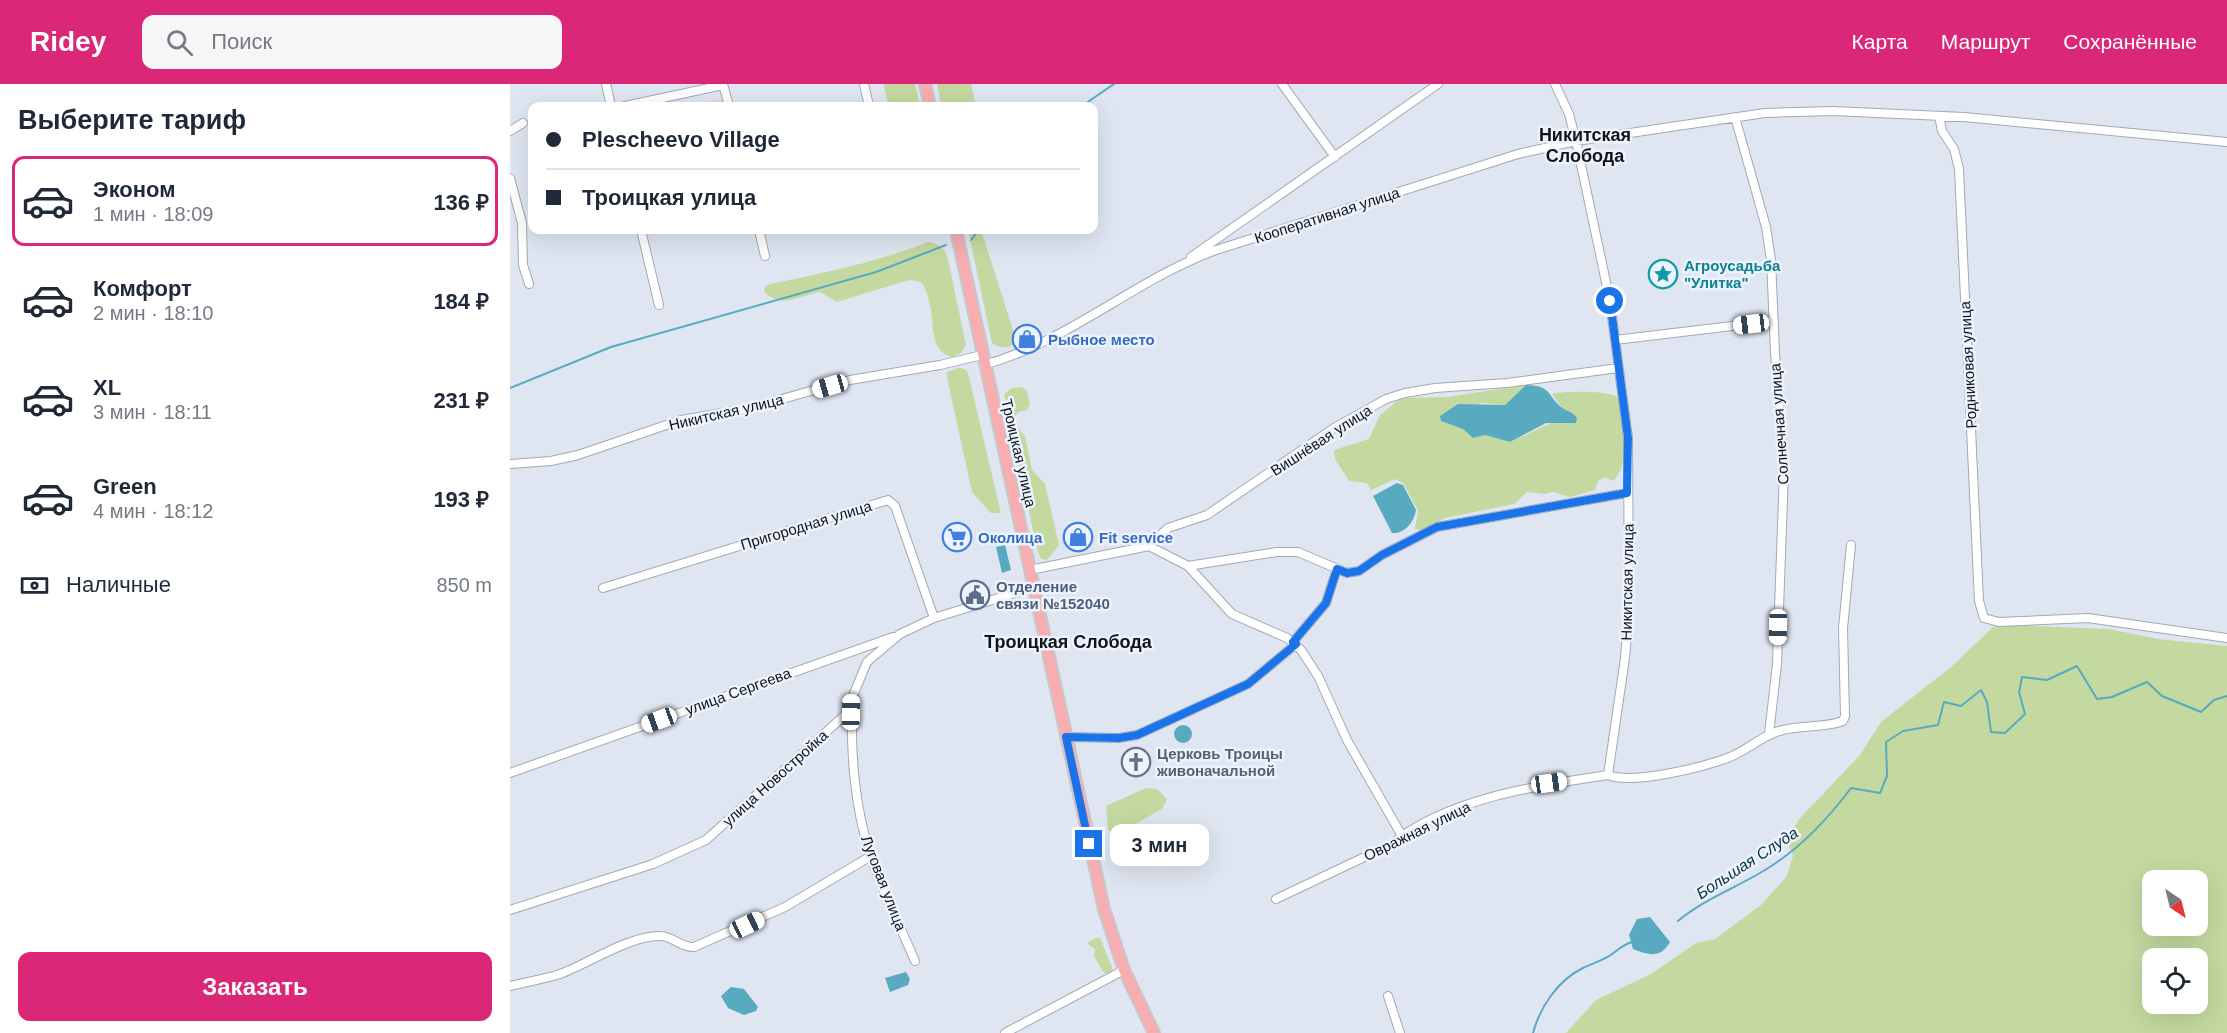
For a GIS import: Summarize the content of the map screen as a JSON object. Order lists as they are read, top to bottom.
{
  "streets": {
    "main road": ["Троицкая улица"],
    "street": [
      "Кооперативная улица",
      "Родниковая улица",
      "Никитская улица",
      "Солнечная улица",
      "Вишнёвая улица",
      "Пригородная улица",
      "улица Сергеева",
      "улица Новостройка",
      "Овражная улица",
      "Луговая улица"
    ]
  },
  "crossings": [
    ["Кооперативная улица", "Родниковая улица"],
    ["Кооперативная улица", "Никитская улица"],
    ["Кооперативная улица", "Солнечная улица"],
    ["Кооперативная улица", "Троицкая улица"],
    ["Никитская улица", "Вишнёвая улица"],
    ["Никитская улица", "Троицкая улица"],
    ["Никитская улица", "Овражная улица"],
    ["Солнечная улица", "Овражная улица"],
    ["Троицкая улица", "улица Новостройка"],
    ["Пригородная улица", "улица Новостройка"],
    ["улица Сергеева", "улица Новостройка"],
    ["улица Новостройка", "Луговая улица"]
  ],
  "districts": ["Никитская Слобода", "Троицкая Слобода"],
  "water": ["Большая Слуда"],
  "places": {
    "place": ["Агроусадьба \"Улитка\""],
    "shop": ["Рыбное место", "Fit service"],
    "supermarket": ["Околица"],
    "public building": ["Отделение связи №152040"],
    "church": ["Церковь Троицы живоначальной"]
  },
  "north": "bottom right",
  "page": {
    "header": "Ridey",
    "search": "Поиск",
    "nav": ["Карта", "Маршрут", "Сохранённые"],
    "heading": "Выберите тариф",
    "banner": ["Plescheevo Village", "Троицкая улица"],
    "list": [
      {
        "name": "Эконом",
        "note": "1 мин · 18:09",
        "value": "136 ₽"
      },
      {
        "name": "Комфорт",
        "note": "2 мин · 18:10",
        "value": "184 ₽"
      },
      {
        "name": "XL",
        "note": "3 мин · 18:11",
        "value": "231 ₽"
      },
      {
        "name": "Green",
        "note": "4 мин · 18:12",
        "value": "193 ₽"
      }
    ],
    "pay": ["Наличные", "850 m"],
    "bubble": "3 мин",
    "buttons": "Заказать"
  }
}
